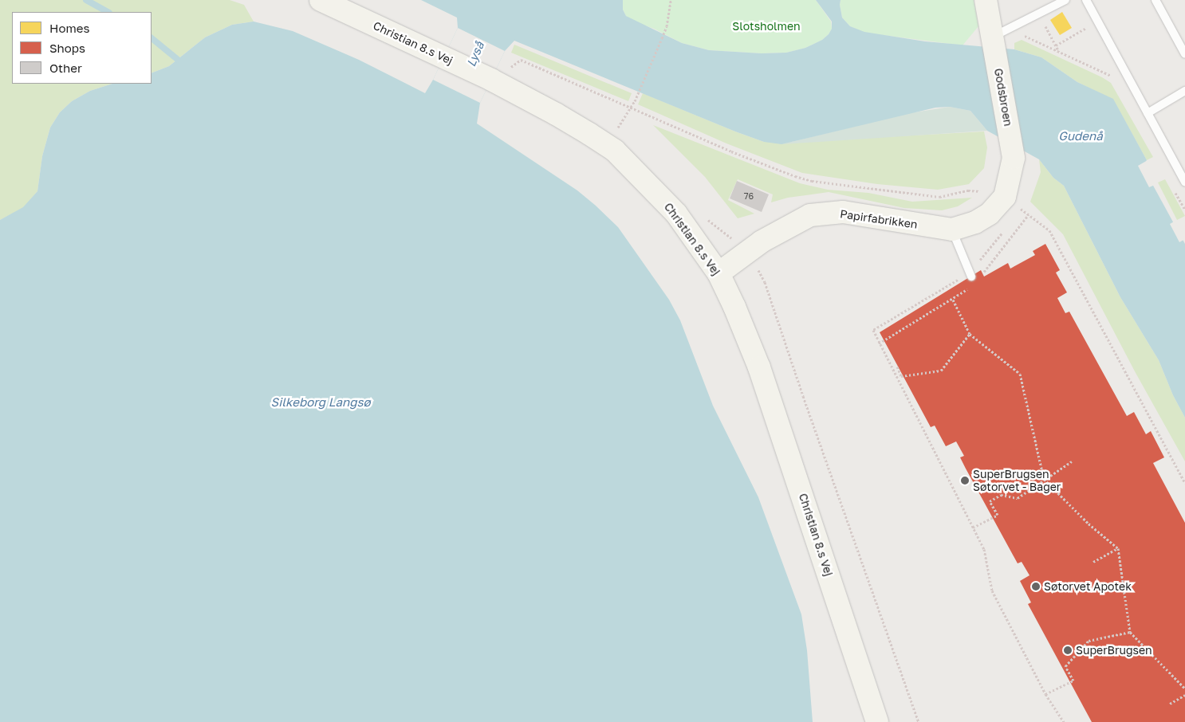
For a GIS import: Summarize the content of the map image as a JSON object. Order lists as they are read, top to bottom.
{
  "streets": {
    "street": ["Christian 8.s Vej", "Godsbroen", "Papirfabrikken"]
  },
  "crossings": [
    ["Christian 8.s Vej", "Papirfabrikken"],
    ["Godsbroen", "Papirfabrikken"]
  ],
  "water": ["Lyså", "Gudenå", "Silkeborg Langsø"],
  "parks": ["Slotsholmen"],
  "places": ["SuperBrugsen Søtorvet - Bager", "Søtorvet Apotek", "SuperBrugsen"],
  "house_numbers": ["76"],
  "legend": ["Homes", "Shops", "Other"]
}
